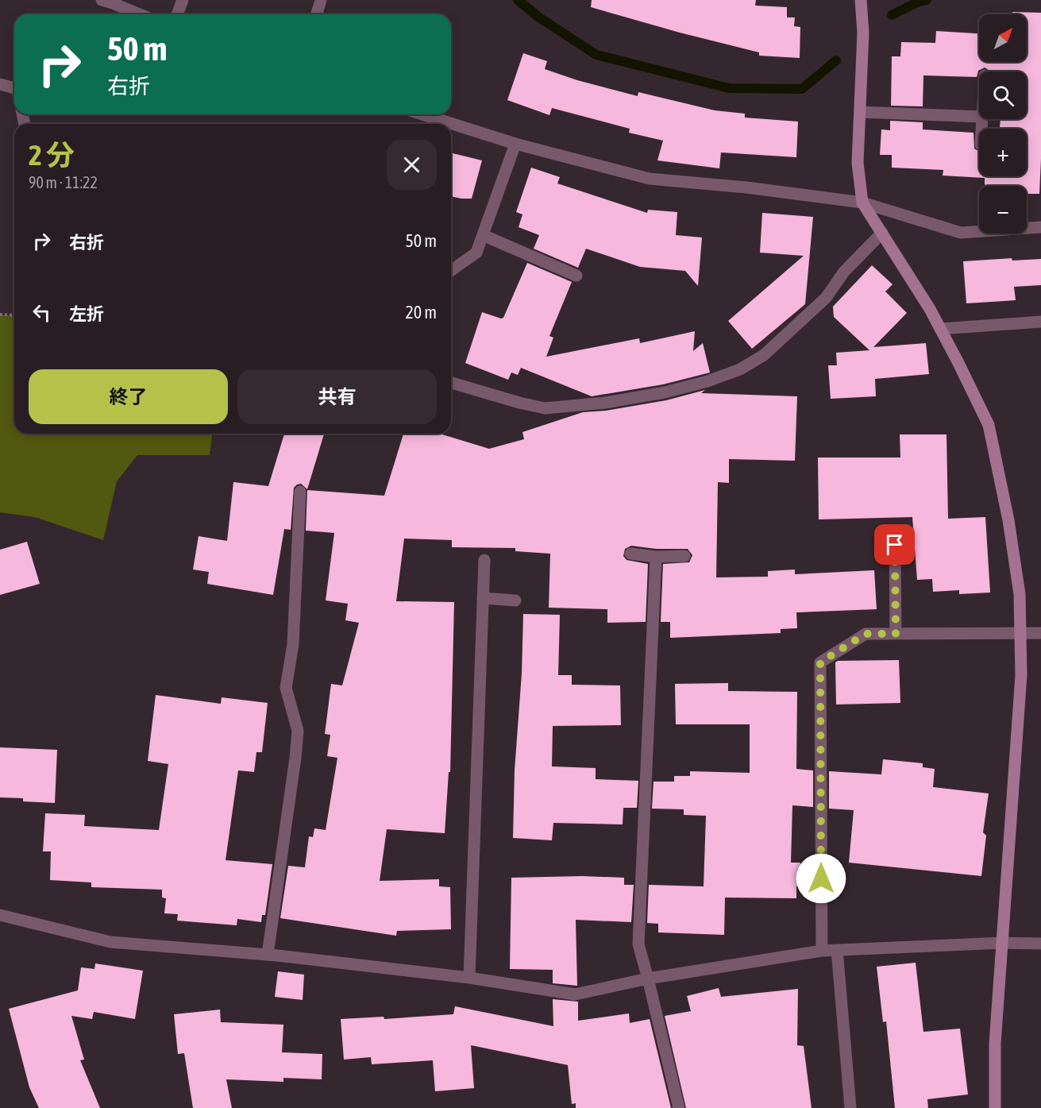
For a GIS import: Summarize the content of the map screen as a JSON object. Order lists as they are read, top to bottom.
{
  "north": "top right",
  "page": {
    "map_buttons": ["+", "−"],
    "turn": ["50 m", "右折"],
    "heading": ["2 分", "90 m · 11:22"],
    "list": [
      {
        "name": "右折",
        "value": "50 m"
      },
      {
        "name": "左折",
        "value": "20 m"
      }
    ],
    "buttons": ["終了", "共有"]
  }
}
